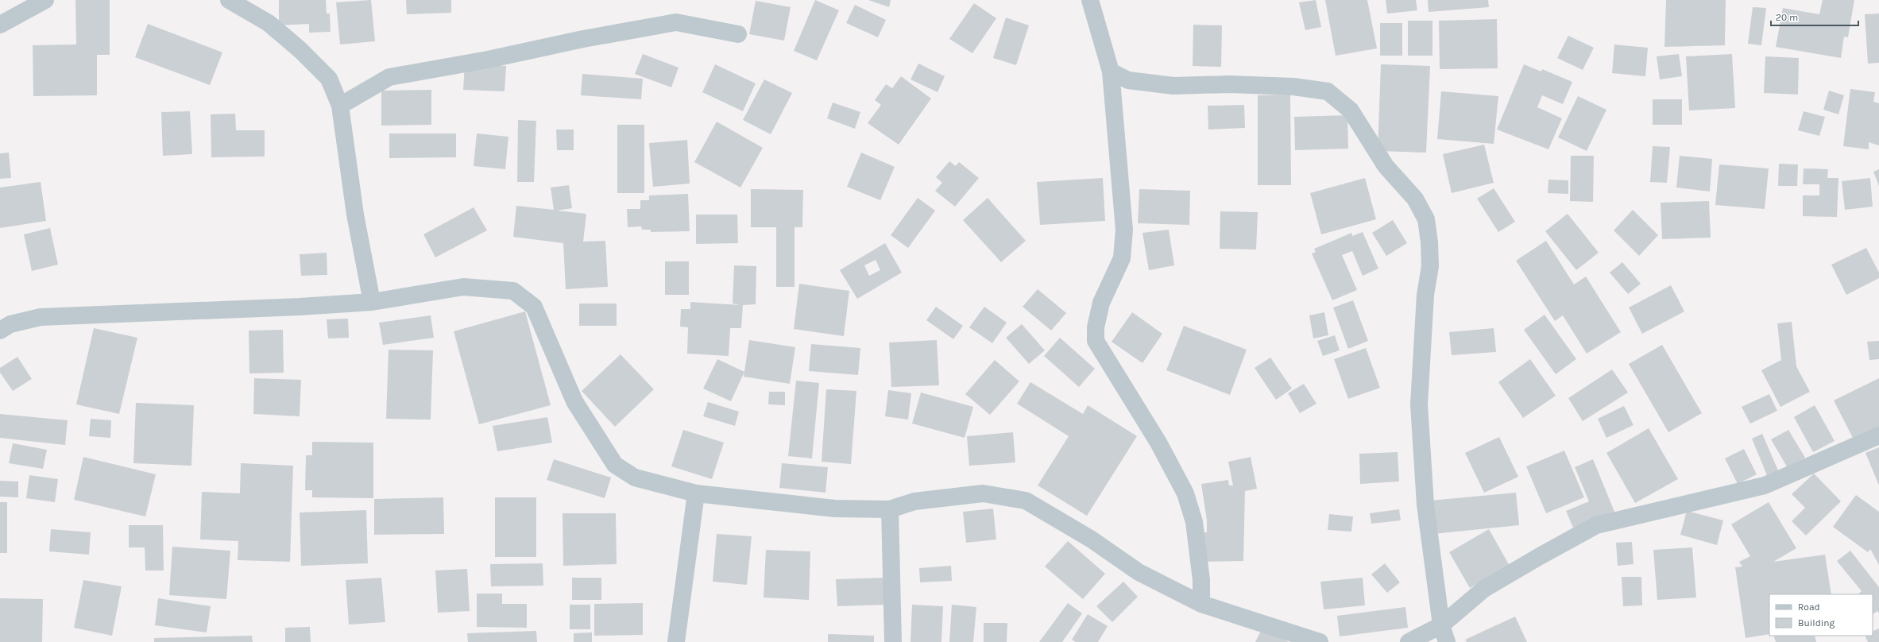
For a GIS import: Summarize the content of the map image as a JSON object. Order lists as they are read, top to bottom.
{
  "legend": ["Road", "Building"],
  "scale_bar": "20 m"
}
